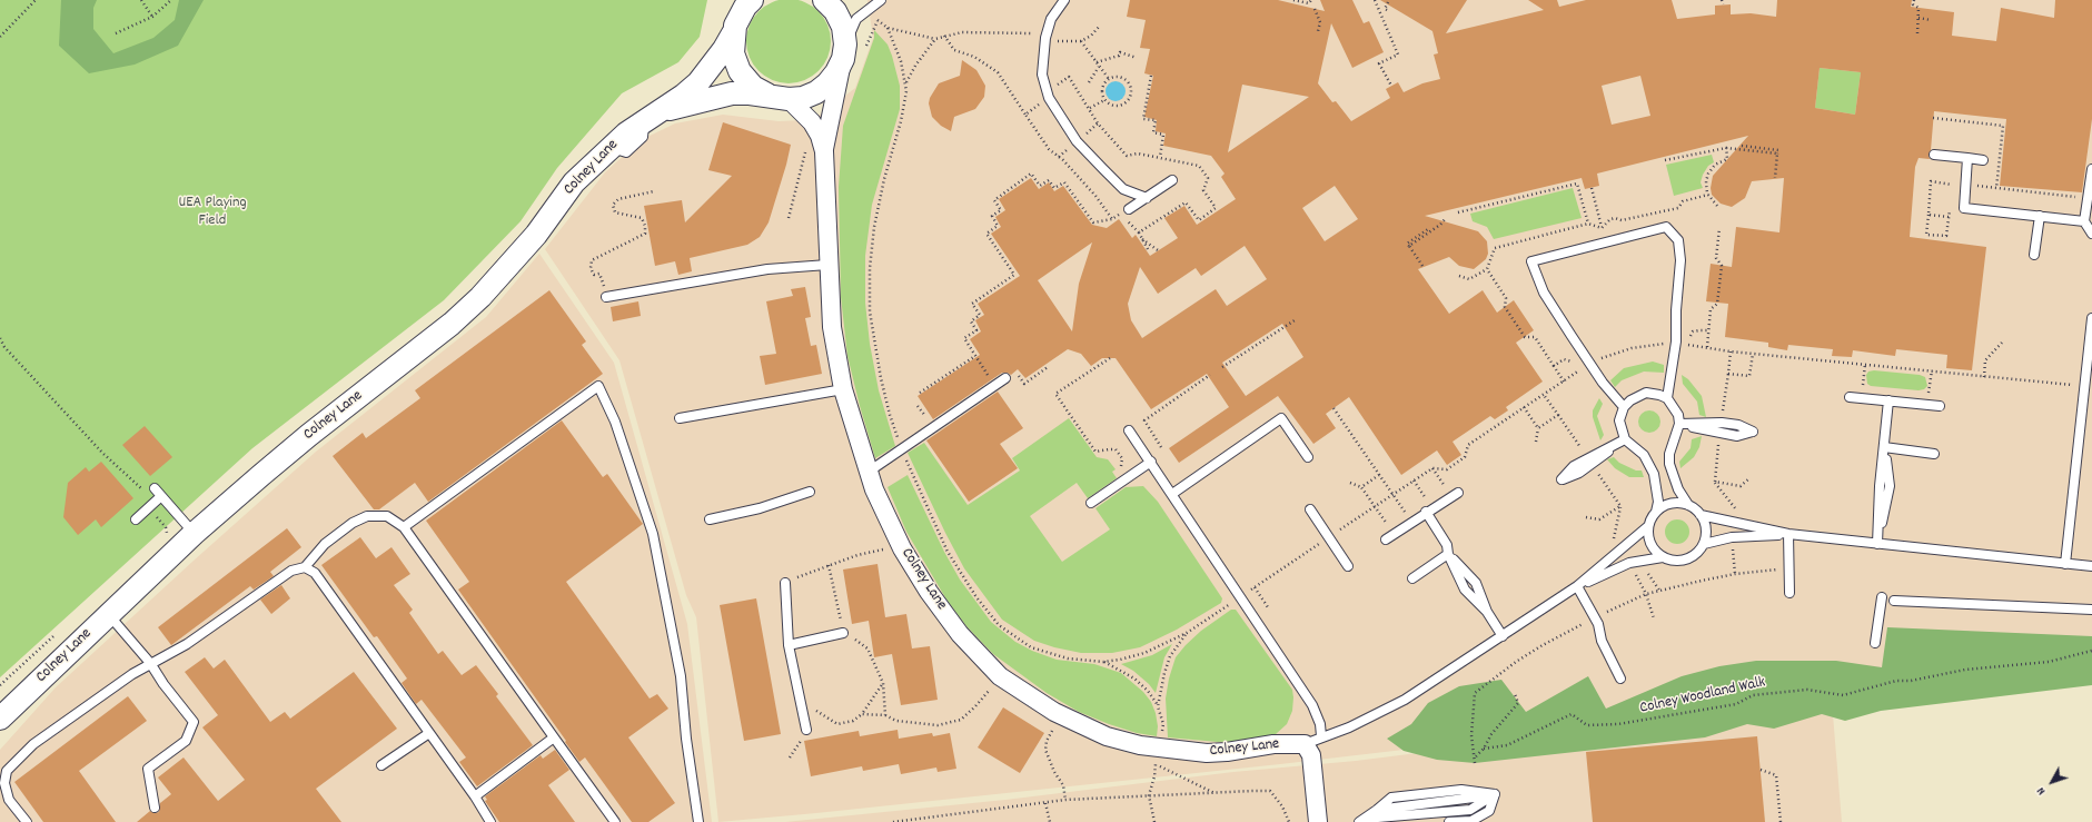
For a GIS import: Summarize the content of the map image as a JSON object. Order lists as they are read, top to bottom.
{
  "streets": {
    "street": ["Colney Lane"],
    "path": ["Colney Woodland Walk"]
  },
  "parks": ["UEA Playing Field"],
  "north": "bottom left"
}
